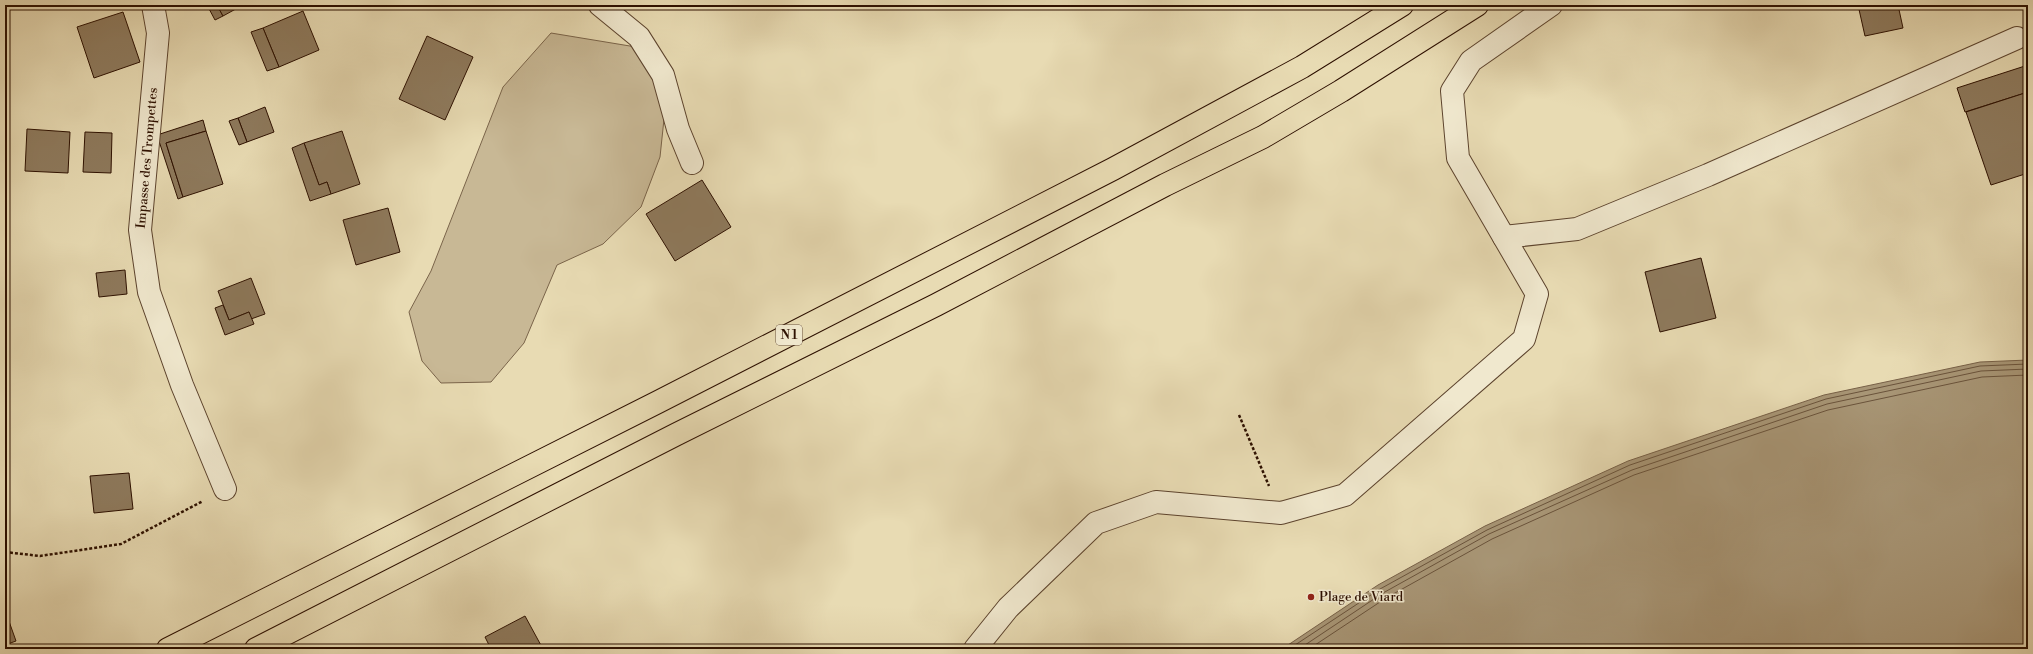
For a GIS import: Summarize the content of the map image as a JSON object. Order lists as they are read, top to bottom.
{
  "streets": {
    "main road": ["N 1"],
    "street": ["Impasse des Trompettes"]
  },
  "places": ["Plage de Viard"]
}
